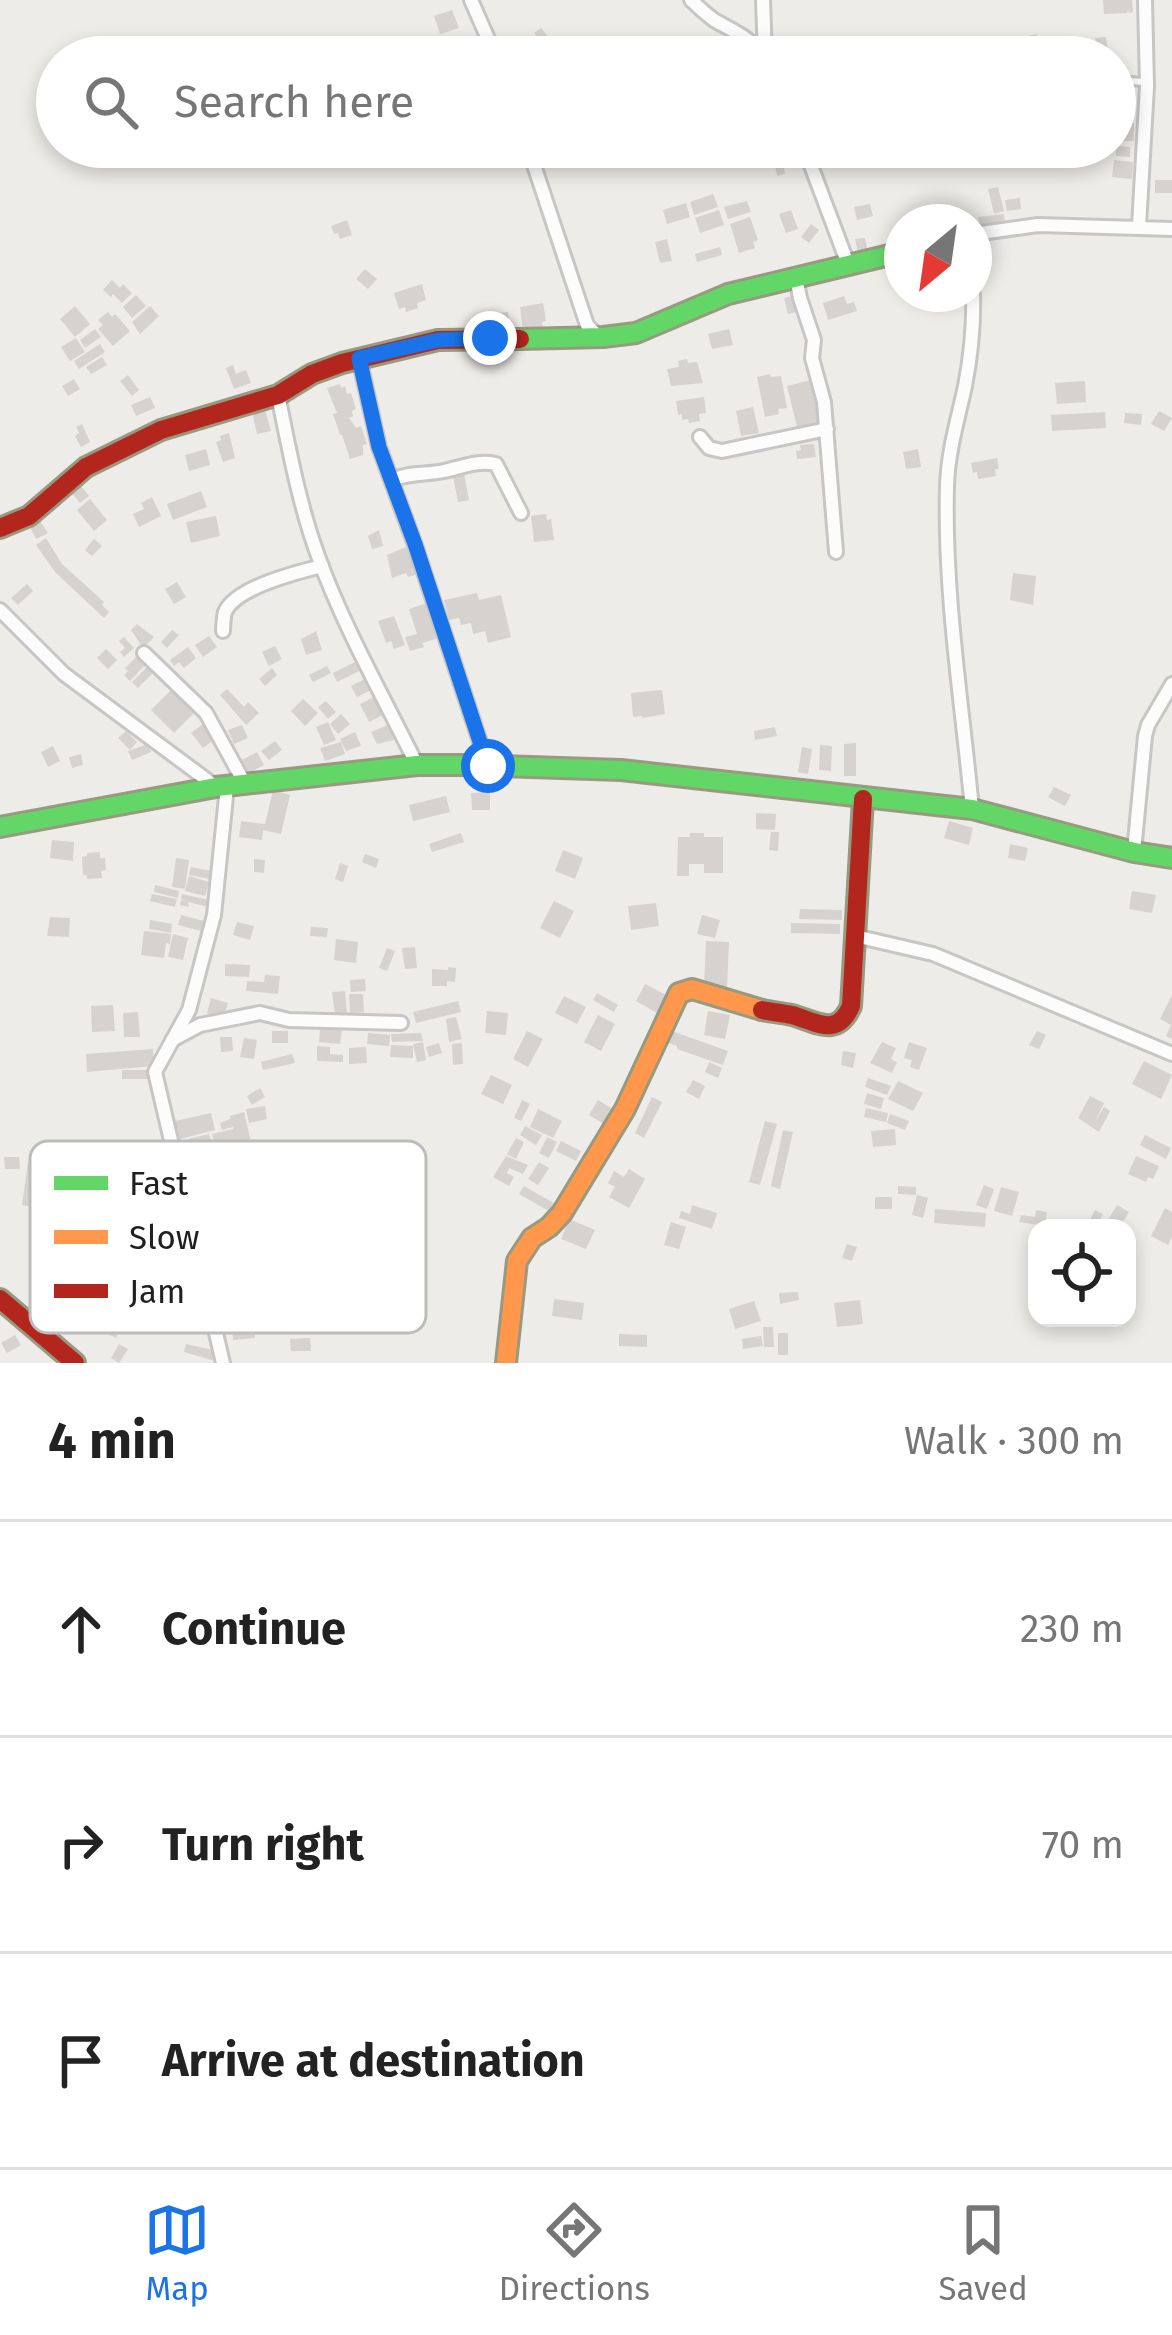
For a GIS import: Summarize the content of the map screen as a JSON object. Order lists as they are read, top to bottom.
{
  "legend": ["Fast", "Slow", "Jam"],
  "north": "bottom left",
  "page": {
    "search": "Search here",
    "heading": ["4 min", "Walk · 300 m"],
    "list": [
      ["Continue", "230 m"],
      ["Turn right", "70 m"],
      "Arrive at destination"
    ],
    "nav": ["Map", "Directions", "Saved"]
  }
}
